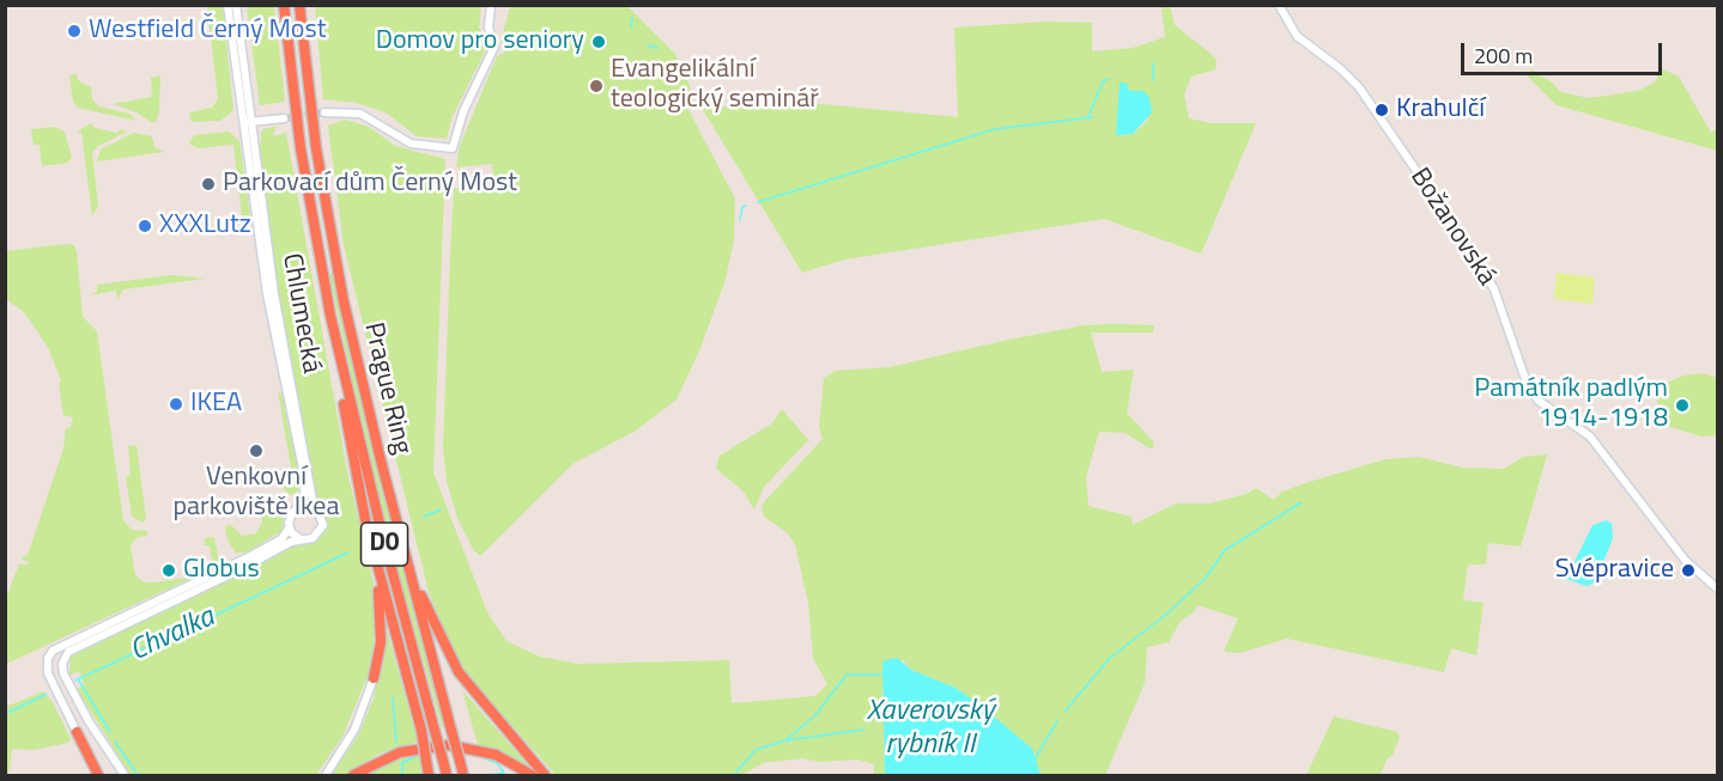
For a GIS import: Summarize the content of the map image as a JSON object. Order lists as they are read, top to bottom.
{
  "streets": {
    "highway": ["Prague Ring", "D0"],
    "main road": ["Božanovská", "Chlumecká"]
  },
  "water": ["Chvalka", "Xaverovský rybník II"],
  "places": [
    "Westfield Černý Most",
    "Domov pro seniory",
    "Evangelikální teologický seminář",
    "Krahulčí",
    "Parkovací dům Černý Most",
    "XXXLutz",
    "IKEA",
    "Památník padlým 1914-1918",
    "Venkovní parkoviště Ikea",
    "Globus",
    "Svépravice"
  ],
  "scale_bar": "200 m"
}
